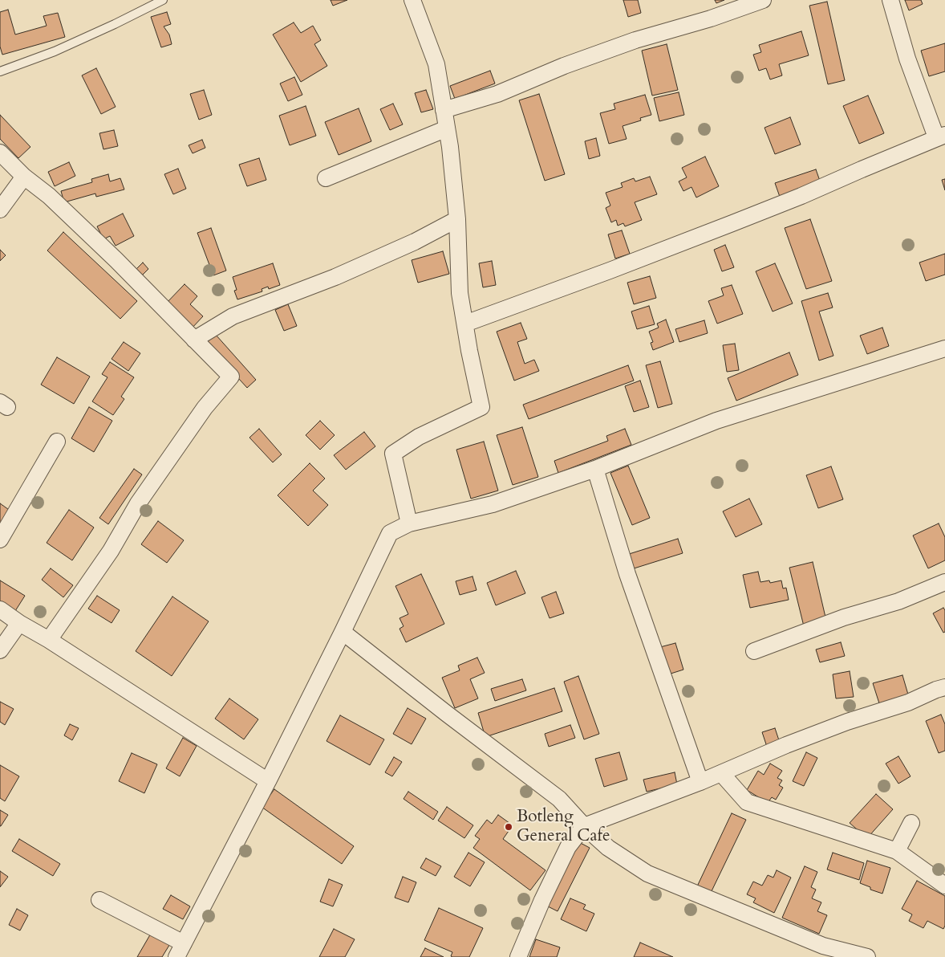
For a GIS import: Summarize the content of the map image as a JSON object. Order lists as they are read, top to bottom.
{
  "places": ["Botleng General Cafe"]
}
